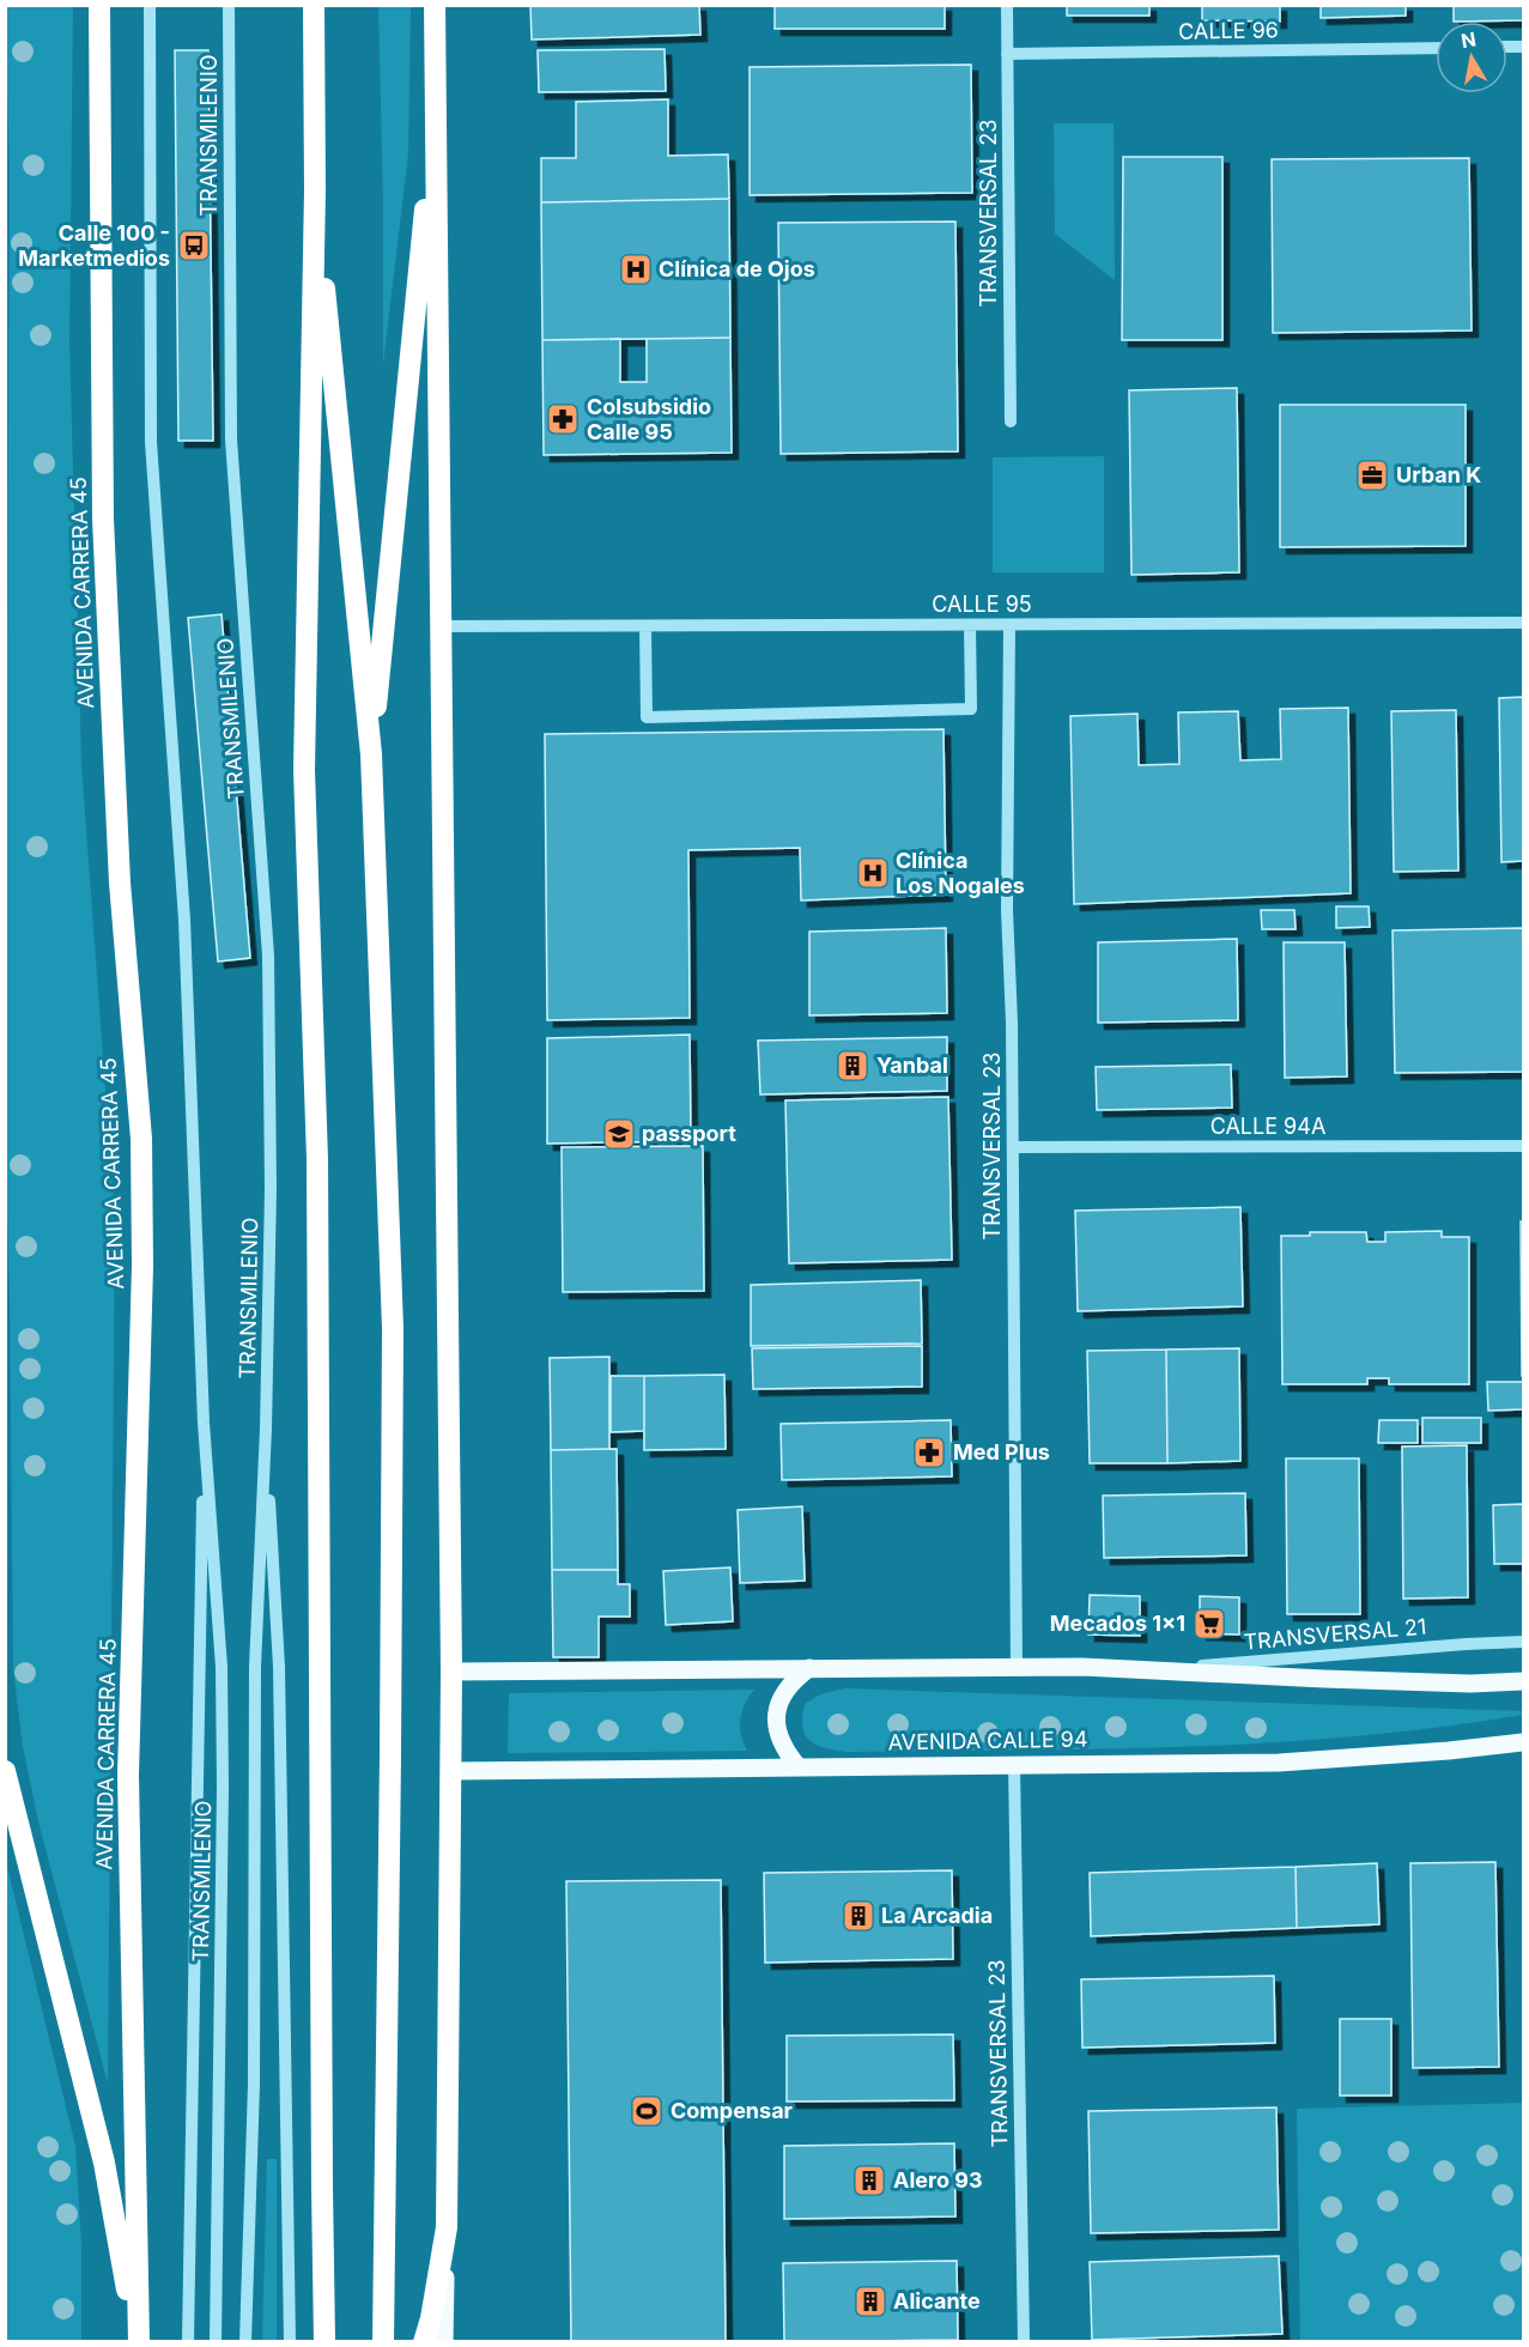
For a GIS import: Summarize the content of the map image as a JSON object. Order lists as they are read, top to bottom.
{
  "streets": {
    "highway": ["AVENIDA CARRERA 45"],
    "main road": ["AVENIDA CALLE 94"],
    "street": [
      "CALLE 96",
      "TRANSMILENIO",
      "TRANSVERSAL 23",
      "CALLE 95",
      "CALLE 94A",
      "TRANSVERSAL 21"
    ]
  },
  "crossings": [
    ["CALLE 96", "TRANSVERSAL 23"],
    ["TRANSVERSAL 23", "CALLE 95"],
    ["TRANSVERSAL 23", "CALLE 94A"],
    ["TRANSVERSAL 23", "AVENIDA CALLE 94"]
  ],
  "places": {
    "bus stop": ["Calle 100 - Marketmedios"],
    "hospital": ["Clínica de Ojos", "Clínica Los Nogales"],
    "pharmacy": ["Colsubsidio Calle 95", "Med Plus"],
    "office": ["Urban K"],
    "building": [
      "Yanbal",
      "La Arcadia",
      "Alero 93",
      "Alicante"
    ],
    "school or university": ["passport"],
    "supermarket": ["Mecados 1x1"],
    "sports": ["Compensar"]
  },
  "north": "top"
}
